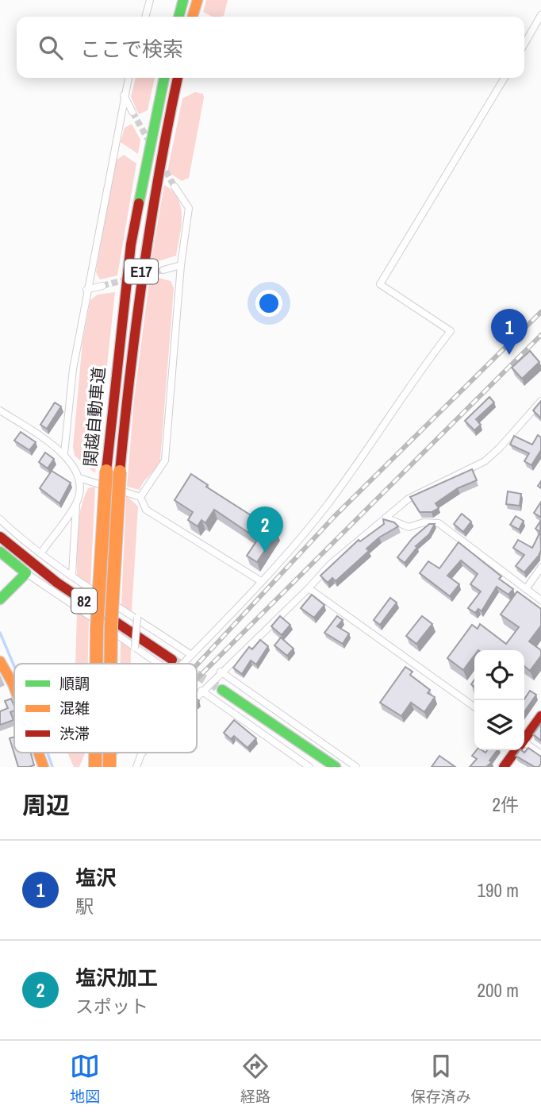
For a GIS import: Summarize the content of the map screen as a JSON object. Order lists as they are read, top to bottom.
{
  "streets": {
    "main road": ["E17", "関越自動車道", "82"]
  },
  "legend": ["順調", "混雑", "渋滞"],
  "page": {
    "search": "ここで検索",
    "pins": ["1", "2"],
    "heading": ["周辺", "2件"],
    "list": [
      {
        "mark": "1",
        "name": "塩沢",
        "note": "駅",
        "value": "190 m"
      },
      {
        "mark": "2",
        "name": "塩沢加工",
        "note": "スポット",
        "value": "200 m"
      }
    ],
    "nav": ["地図", "経路", "保存済み"]
  }
}
